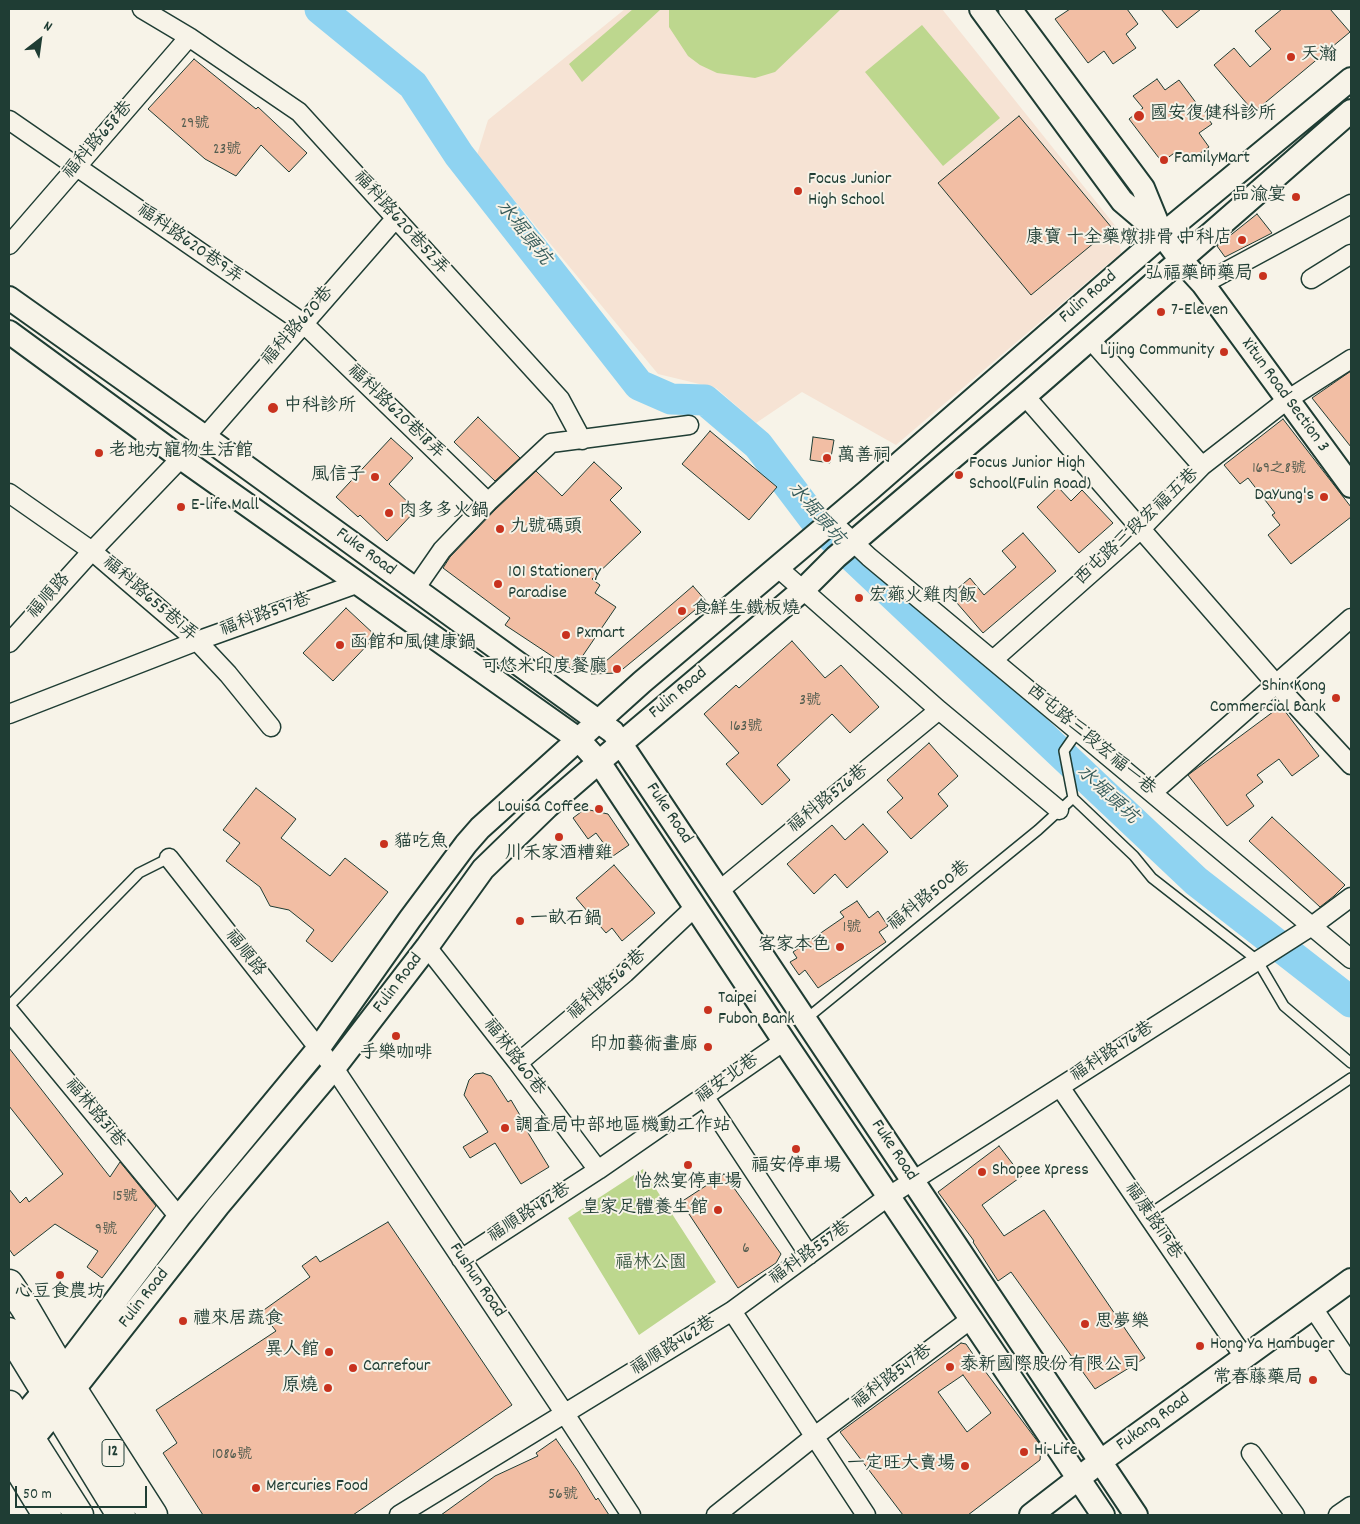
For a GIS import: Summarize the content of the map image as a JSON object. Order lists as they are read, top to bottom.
{
  "streets": {
    "main road": ["12"],
    "street": [
      "福科路658巷",
      "福科路620巷52弄",
      "福科路620巷9弄",
      "Fulin Road",
      "福科路620巷",
      "Xitun Road Section 3",
      "福科路620巷18弄",
      "西屯路三段宏福五巷",
      "Fuke Road",
      "福順路",
      "福科路655巷1弄",
      "福科路597巷",
      "西屯路三段宏福一巷",
      "福科路526巷",
      "福科路569巷",
      "福科路476巷",
      "福林路60巷",
      "福安北巷",
      "福林路31巷",
      "福順路482巷",
      "福康路119巷",
      "福科路557巷",
      "Fushun Road",
      "福順路462巷",
      "福科路547巷",
      "Fukang Road"
    ],
    "lane": ["福科路500巷"]
  },
  "crossings": [
    ["福科路658巷", "福科路620巷52弄"],
    ["福科路658巷", "福科路620巷9弄"],
    ["福科路620巷52弄", "福科路620巷"],
    ["福科路620巷9弄", "福科路620巷"],
    ["福科路620巷9弄", "福科路620巷18弄"],
    ["Fulin Road", "Xitun Road Section 3"],
    ["Fulin Road", "Fuke Road"],
    ["Fulin Road", "福順路"],
    ["Fulin Road", "西屯路三段宏福一巷"],
    ["Fulin Road", "福林路60巷"],
    ["Fulin Road", "福林路31巷"],
    ["Fulin Road", "Fushun Road"],
    ["Fulin Road", "12"],
    ["福科路620巷", "福科路620巷18弄"],
    ["福科路620巷", "Fuke Road"],
    ["Xitun Road Section 3", "西屯路三段宏福五巷"],
    ["西屯路三段宏福五巷", "西屯路三段宏福一巷"],
    ["Fuke Road", "福順路"],
    ["Fuke Road", "福科路597巷"],
    ["Fuke Road", "福科路526巷"],
    ["Fuke Road", "福科路500巷"],
    ["Fuke Road", "福科路569巷"],
    ["Fuke Road", "福科路476巷"],
    ["Fuke Road", "福安北巷"],
    ["Fuke Road", "福科路557巷"],
    ["Fuke Road", "福科路547巷"],
    ["Fuke Road", "Fukang Road"],
    ["福順路", "福科路655巷1弄"],
    ["福順路", "Fushun Road"],
    ["福科路655巷1弄", "福科路597巷"],
    ["西屯路三段宏福一巷", "福科路476巷"],
    ["福科路569巷", "福林路60巷"],
    ["福科路476巷", "福康路119巷"],
    ["福科路476巷", "福科路557巷"],
    ["福林路60巷", "福安北巷"],
    ["福林路60巷", "福順路482巷"],
    ["福安北巷", "福順路482巷"],
    ["福順路482巷", "Fushun Road"],
    ["福康路119巷", "Fukang Road"],
    ["福科路557巷", "福順路462巷"],
    ["Fushun Road", "福順路462巷"],
    ["福順路462巷", "福科路547巷"]
  ],
  "water": ["水堀頭坑"],
  "parks": ["福林公園"],
  "places": [
    "天瀚",
    "國安復健科診所",
    "FamilyMart",
    "Focus Junior High School",
    "品渝宴",
    "康寶 十全藥燉排骨 中科店",
    "弘福藥師藥局",
    "7-Eleven",
    "Lijing Community",
    "中科診所",
    "老地方寵物生活館",
    "萬善祠",
    "Focus Junior High School(Fulin Road)",
    "風信子",
    "DaYung's",
    "E-life Mall",
    "肉多多火鍋",
    "九號碼頭",
    "101 Stationery Paradise",
    "宏薌火雞肉飯",
    "食鮮生鐵板燒",
    "Pxmart",
    "函館和風健康鍋",
    "可悠米印度餐廳",
    "Shin Kong Commercial Bank",
    "Louisa Coffee",
    "川禾家酒糟雞",
    "貓吃魚",
    "一畝石鍋",
    "客家本色",
    "Taipei Fubon Bank",
    "手樂咖啡",
    "印加藝術畫廊",
    "調查局中部地區機動工作站",
    "福安停車場",
    "怡然宴停車場",
    "Shopee Xpress",
    "皇家足體養生館",
    "心豆食農坊",
    "禮來居蔬食",
    "思夢樂",
    "Hong Ya Hambuger",
    "異人館",
    "泰新國際股份有限公司",
    "Carrefour",
    "常春藤藥局",
    "原燒",
    "Hi-Life",
    "一定旺大賣場",
    "Mercuries Food"
  ],
  "house_numbers": [
    "29號",
    "23號",
    "169之8號",
    "3號",
    "163號",
    "1號",
    "15號",
    "9號",
    "6",
    "1086號",
    "56號"
  ],
  "scale_bar": "50 m",
  "north": "top right"
}
